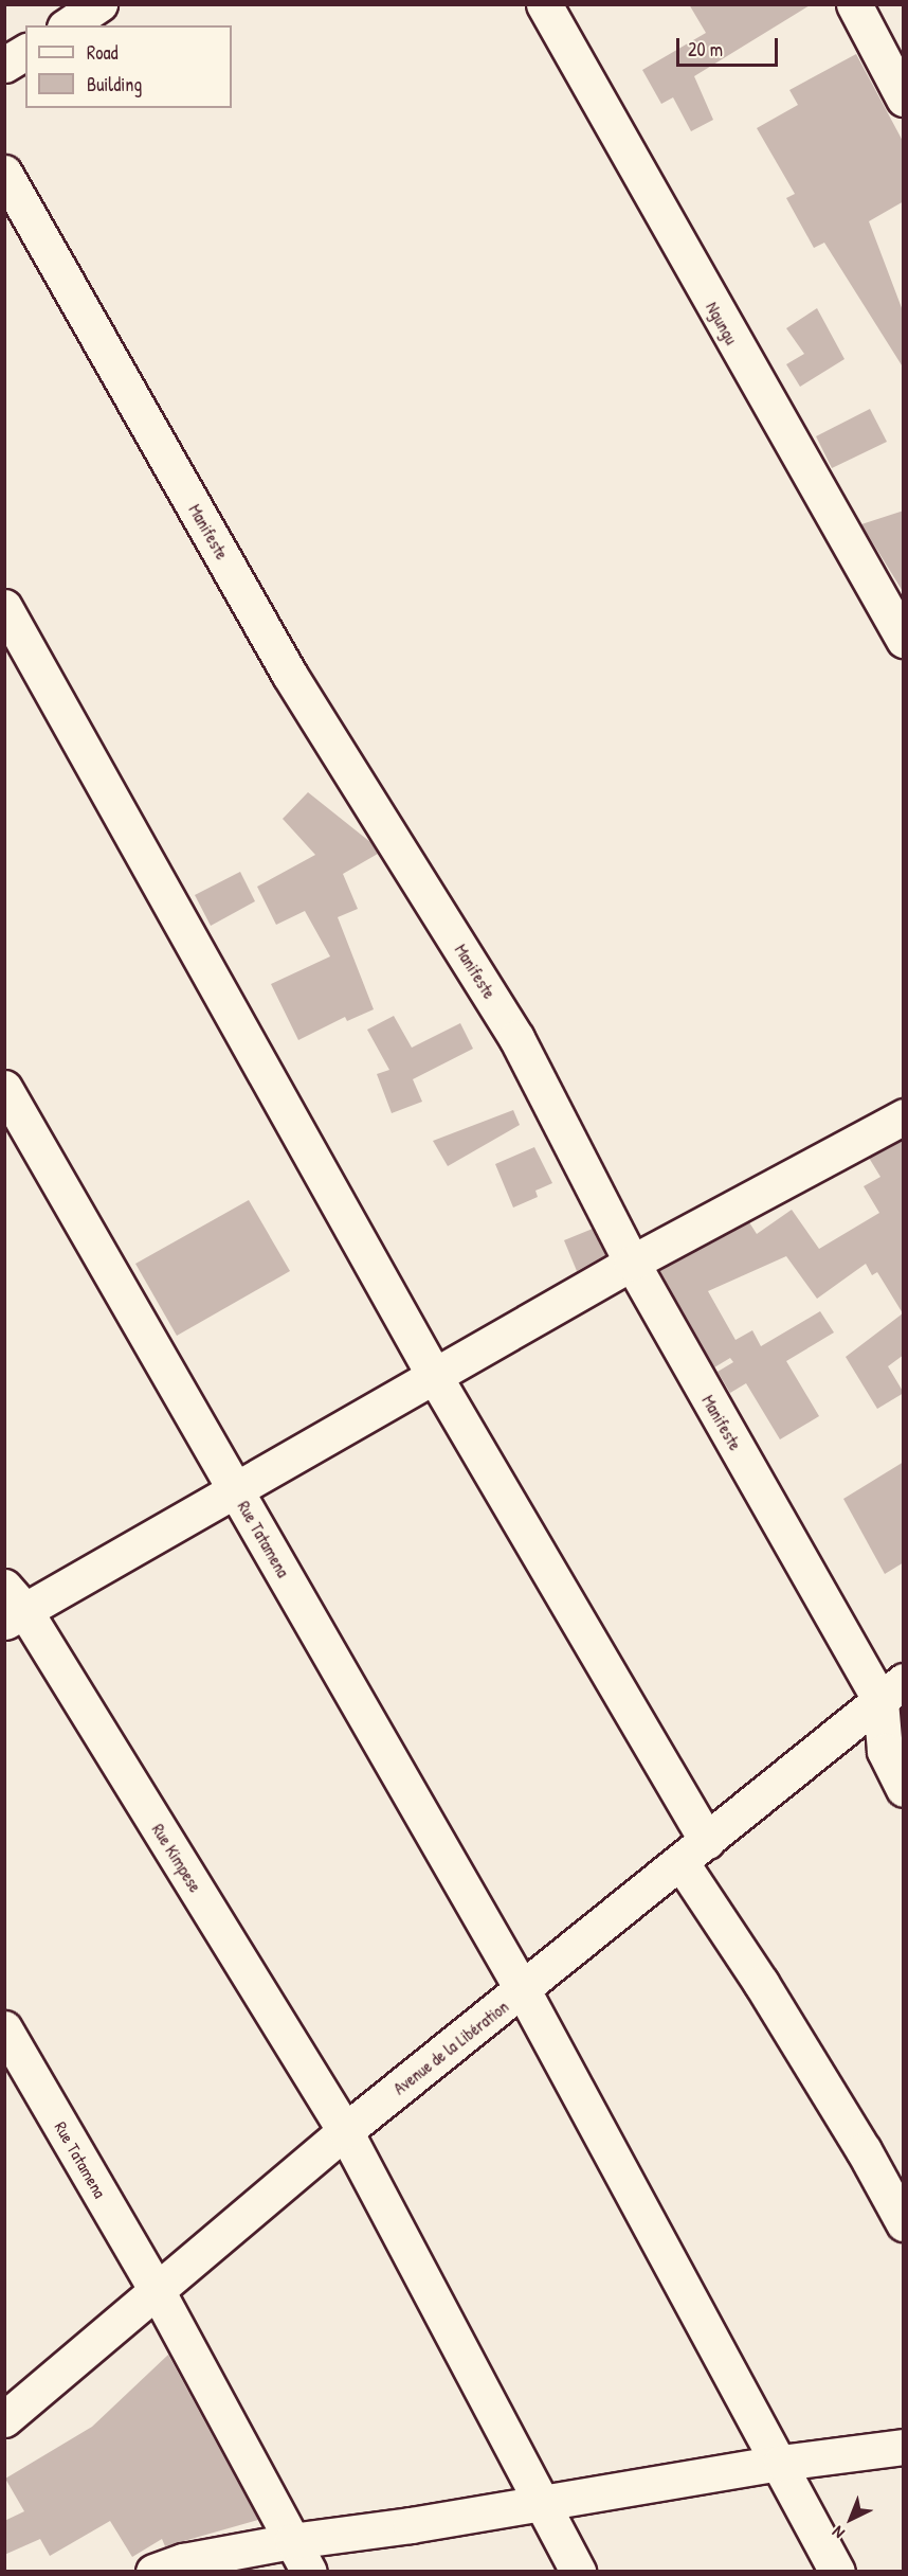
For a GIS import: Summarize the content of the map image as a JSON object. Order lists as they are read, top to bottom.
{
  "streets": {
    "main road": [
      "Ngungu",
      "Manifeste",
      "Rue Tatamena",
      "Rue Kimpese",
      "Avenue de la Libération"
    ]
  },
  "crossings": [
    ["Manifeste", "Avenue de la Libération"],
    ["Rue Tatamena", "Avenue de la Libération"],
    ["Rue Kimpese", "Avenue de la Libération"]
  ],
  "legend": ["Road", "Building"],
  "scale_bar": "20 m",
  "north": "bottom left"
}
